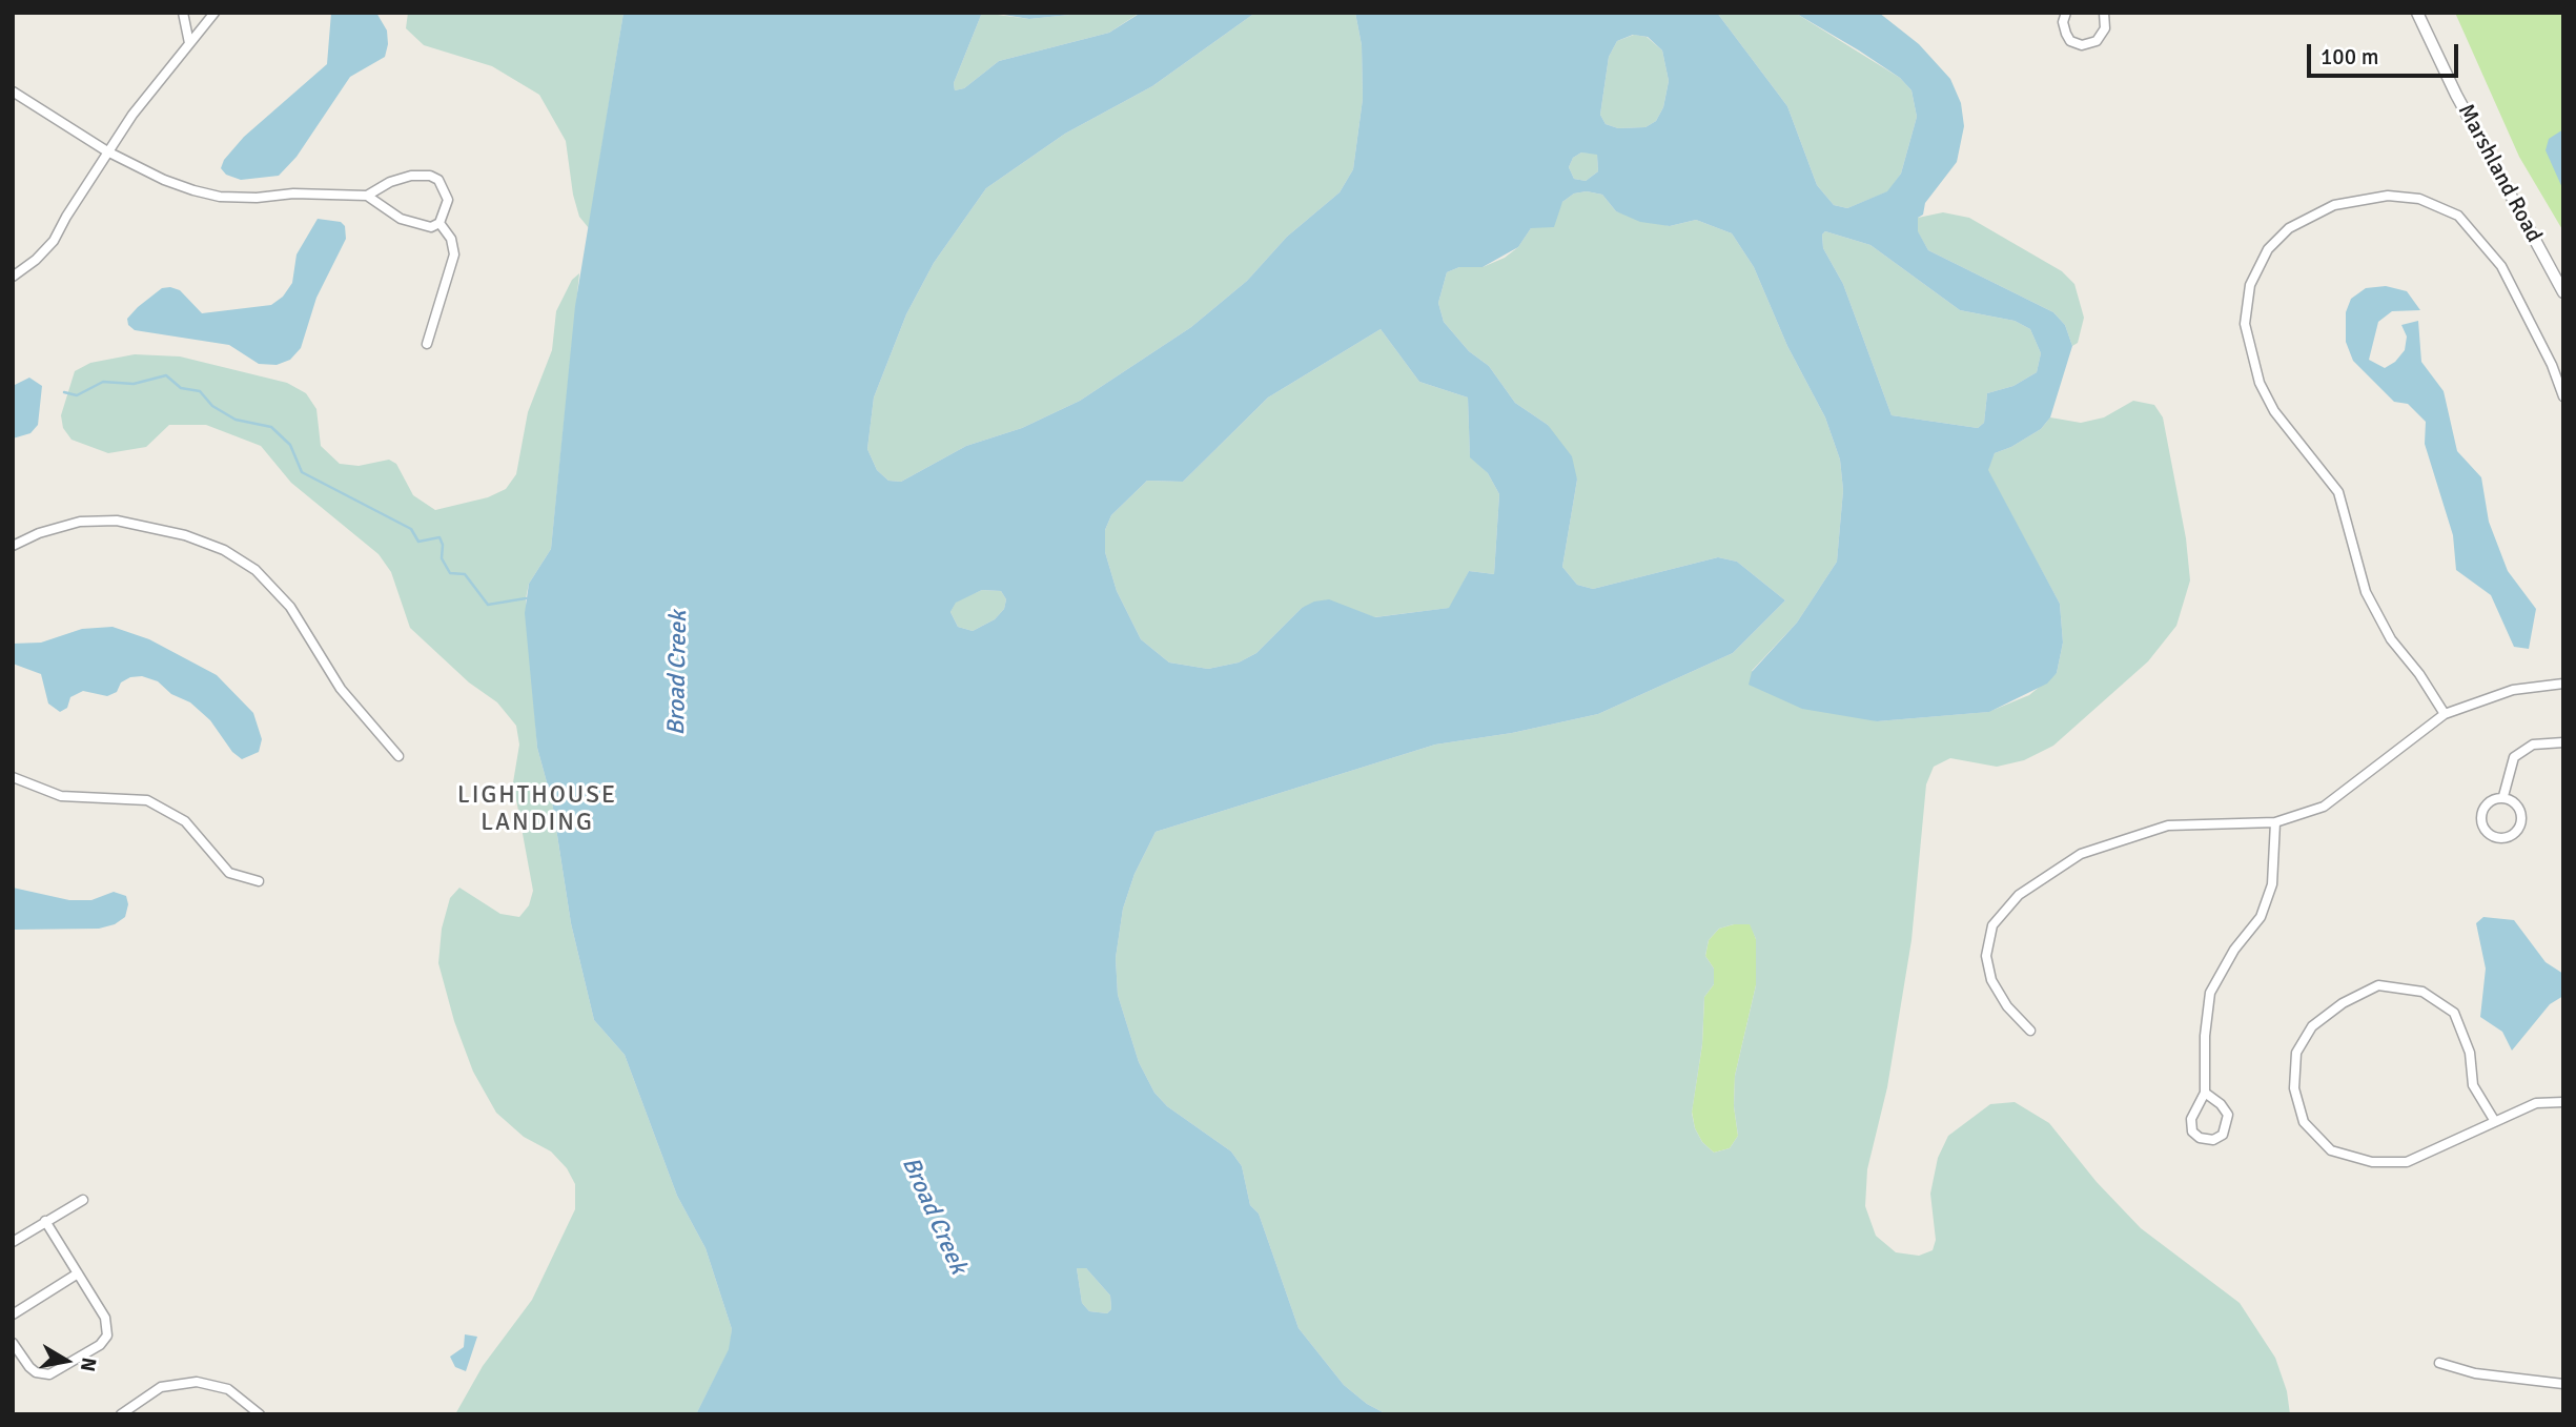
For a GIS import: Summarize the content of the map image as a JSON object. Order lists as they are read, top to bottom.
{
  "streets": {
    "street": ["Marshland Road"]
  },
  "districts": ["LIGHTHOUSE LANDING"],
  "water": ["Broad Creek"],
  "scale_bar": "100 m",
  "north": "right"
}
